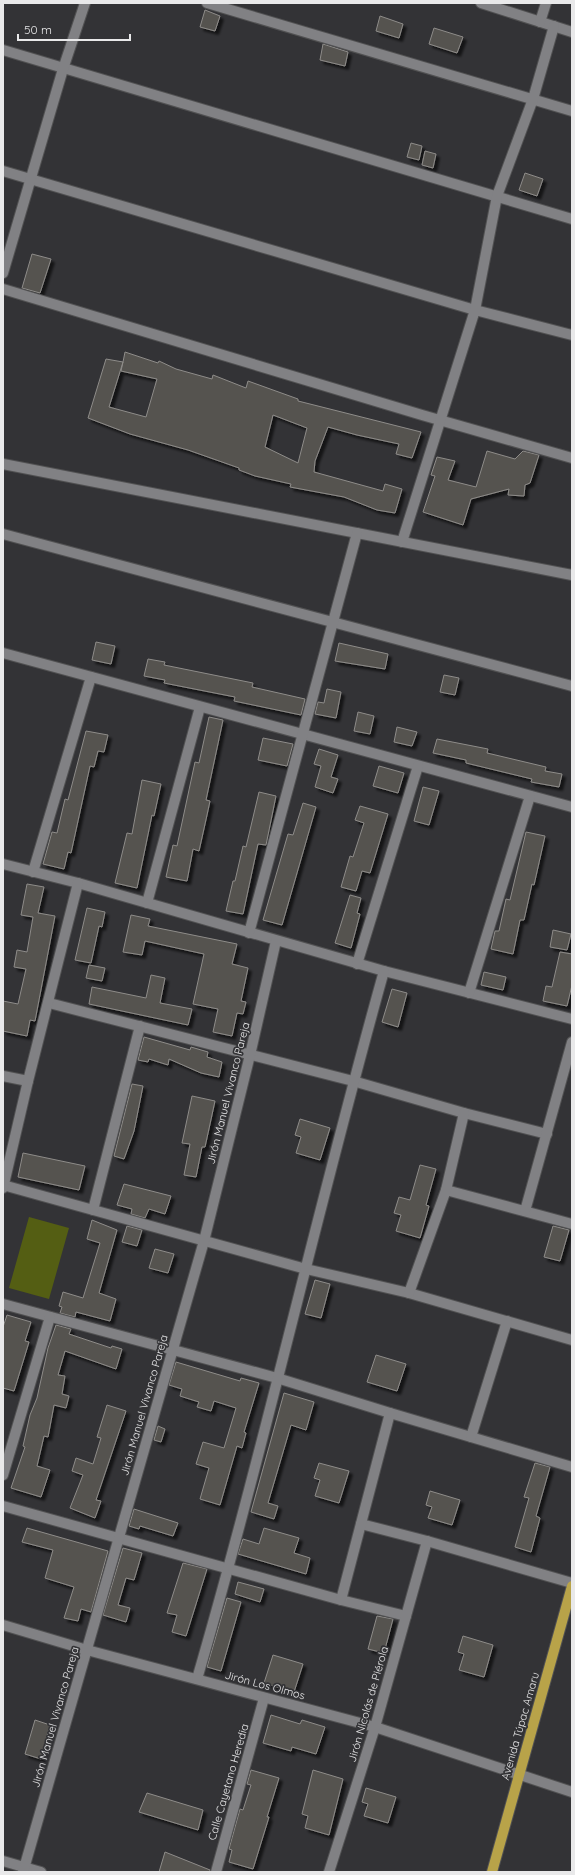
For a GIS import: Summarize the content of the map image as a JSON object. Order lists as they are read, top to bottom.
{
  "streets": {
    "main road": ["Avenida Túpac Amaru"],
    "street": [
      "Jirón Manuel Vivanco Pareja",
      "Jirón Los Olmos",
      "Jirón Nicolás de Piérola",
      "Calle Cayetano Heredia"
    ]
  },
  "crossings": [
    ["Jirón Manuel Vivanco Pareja", "Jirón Los Olmos"],
    ["Jirón Los Olmos", "Jirón Nicolás de Piérola"],
    ["Jirón Los Olmos", "Avenida Túpac Amaru"],
    ["Jirón Los Olmos", "Calle Cayetano Heredia"]
  ],
  "scale_bar": "50 m"
}
